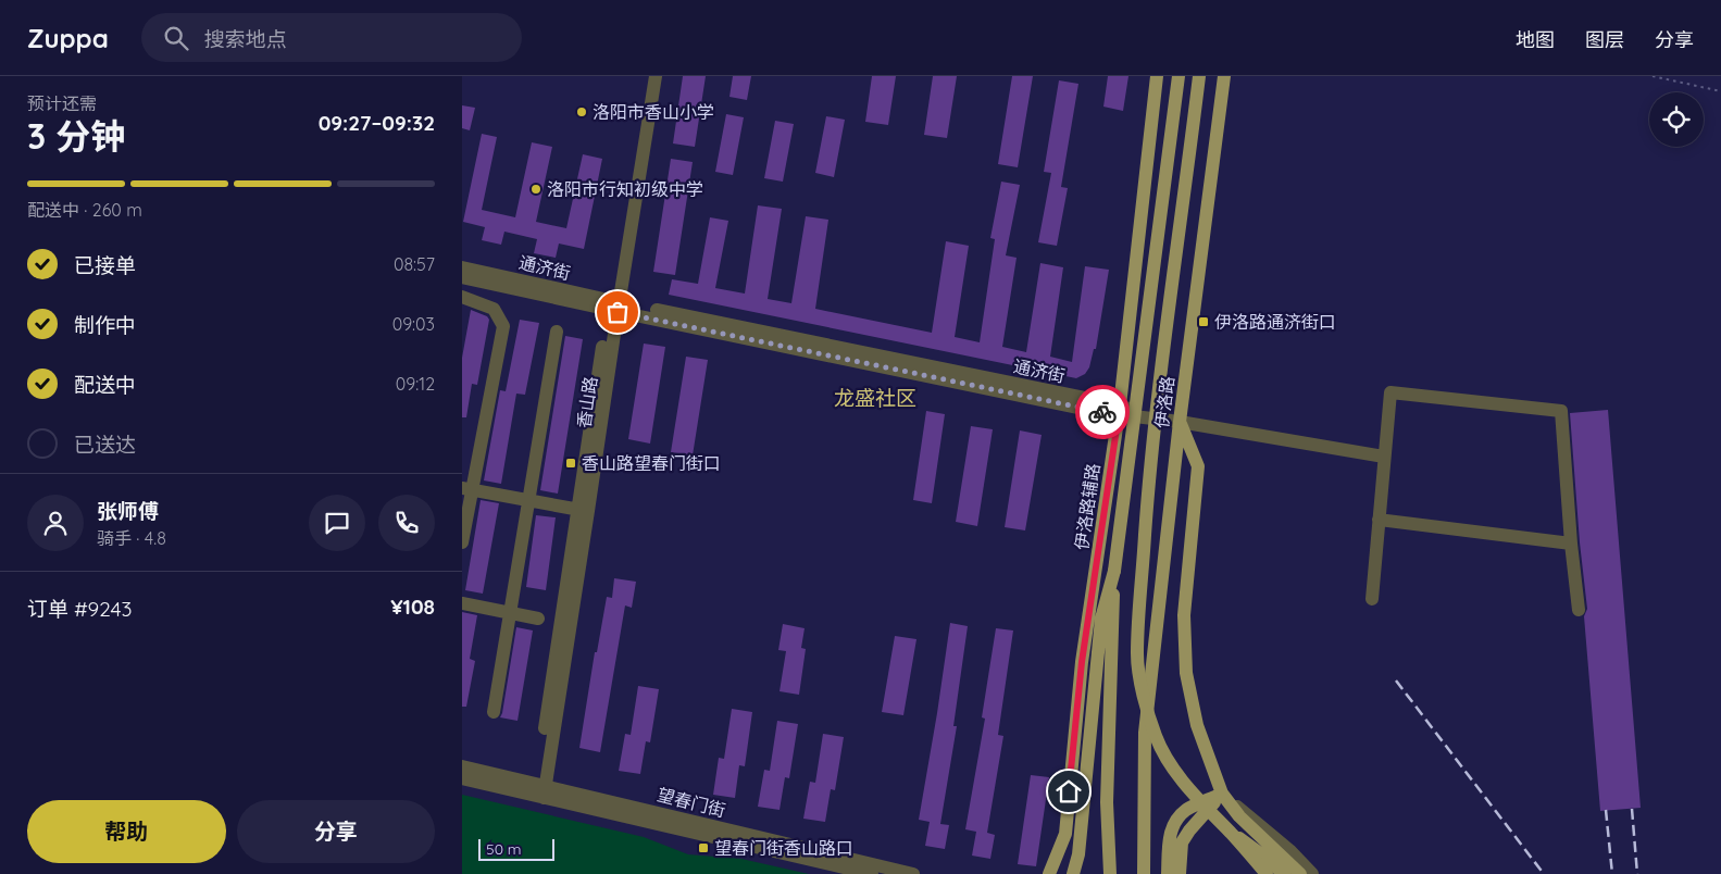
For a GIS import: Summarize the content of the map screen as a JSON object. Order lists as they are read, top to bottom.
{
  "streets": {
    "main road": ["伊洛路", "伊洛路辅路"],
    "street": ["通济街", "香山路", "望春门街"]
  },
  "crossings": [
    ["通济街", "香山路"],
    ["通济街", "伊洛路"],
    ["通济街", "伊洛路辅路"],
    ["香山路", "望春门街"]
  ],
  "districts": ["龙盛社区"],
  "places": {
    "other": ["洛阳市香山小学", "洛阳市行知初级中学"],
    "transit": ["伊洛路通济街口", "香山路望春门街口", "望春门街香山路口"]
  },
  "scale_bar": "50 m",
  "page": {
    "header": "Zuppa",
    "search": "搜索地点",
    "nav": ["地图", "图层", "分享"],
    "heading": ["3 分钟", "预计还需", "09:27–09:32"],
    "panel": [
      "张师傅",
      "骑手 · 4.8",
      "订单 #9243",
      "¥108"
    ],
    "bar": "配送中 · 260 m",
    "list": [
      ["已接单", "08:57"],
      ["制作中", "09:03"],
      ["配送中", "09:12"],
      "已送达"
    ],
    "buttons": ["帮助", "分享"],
    "scale": "50 m"
  }
}
